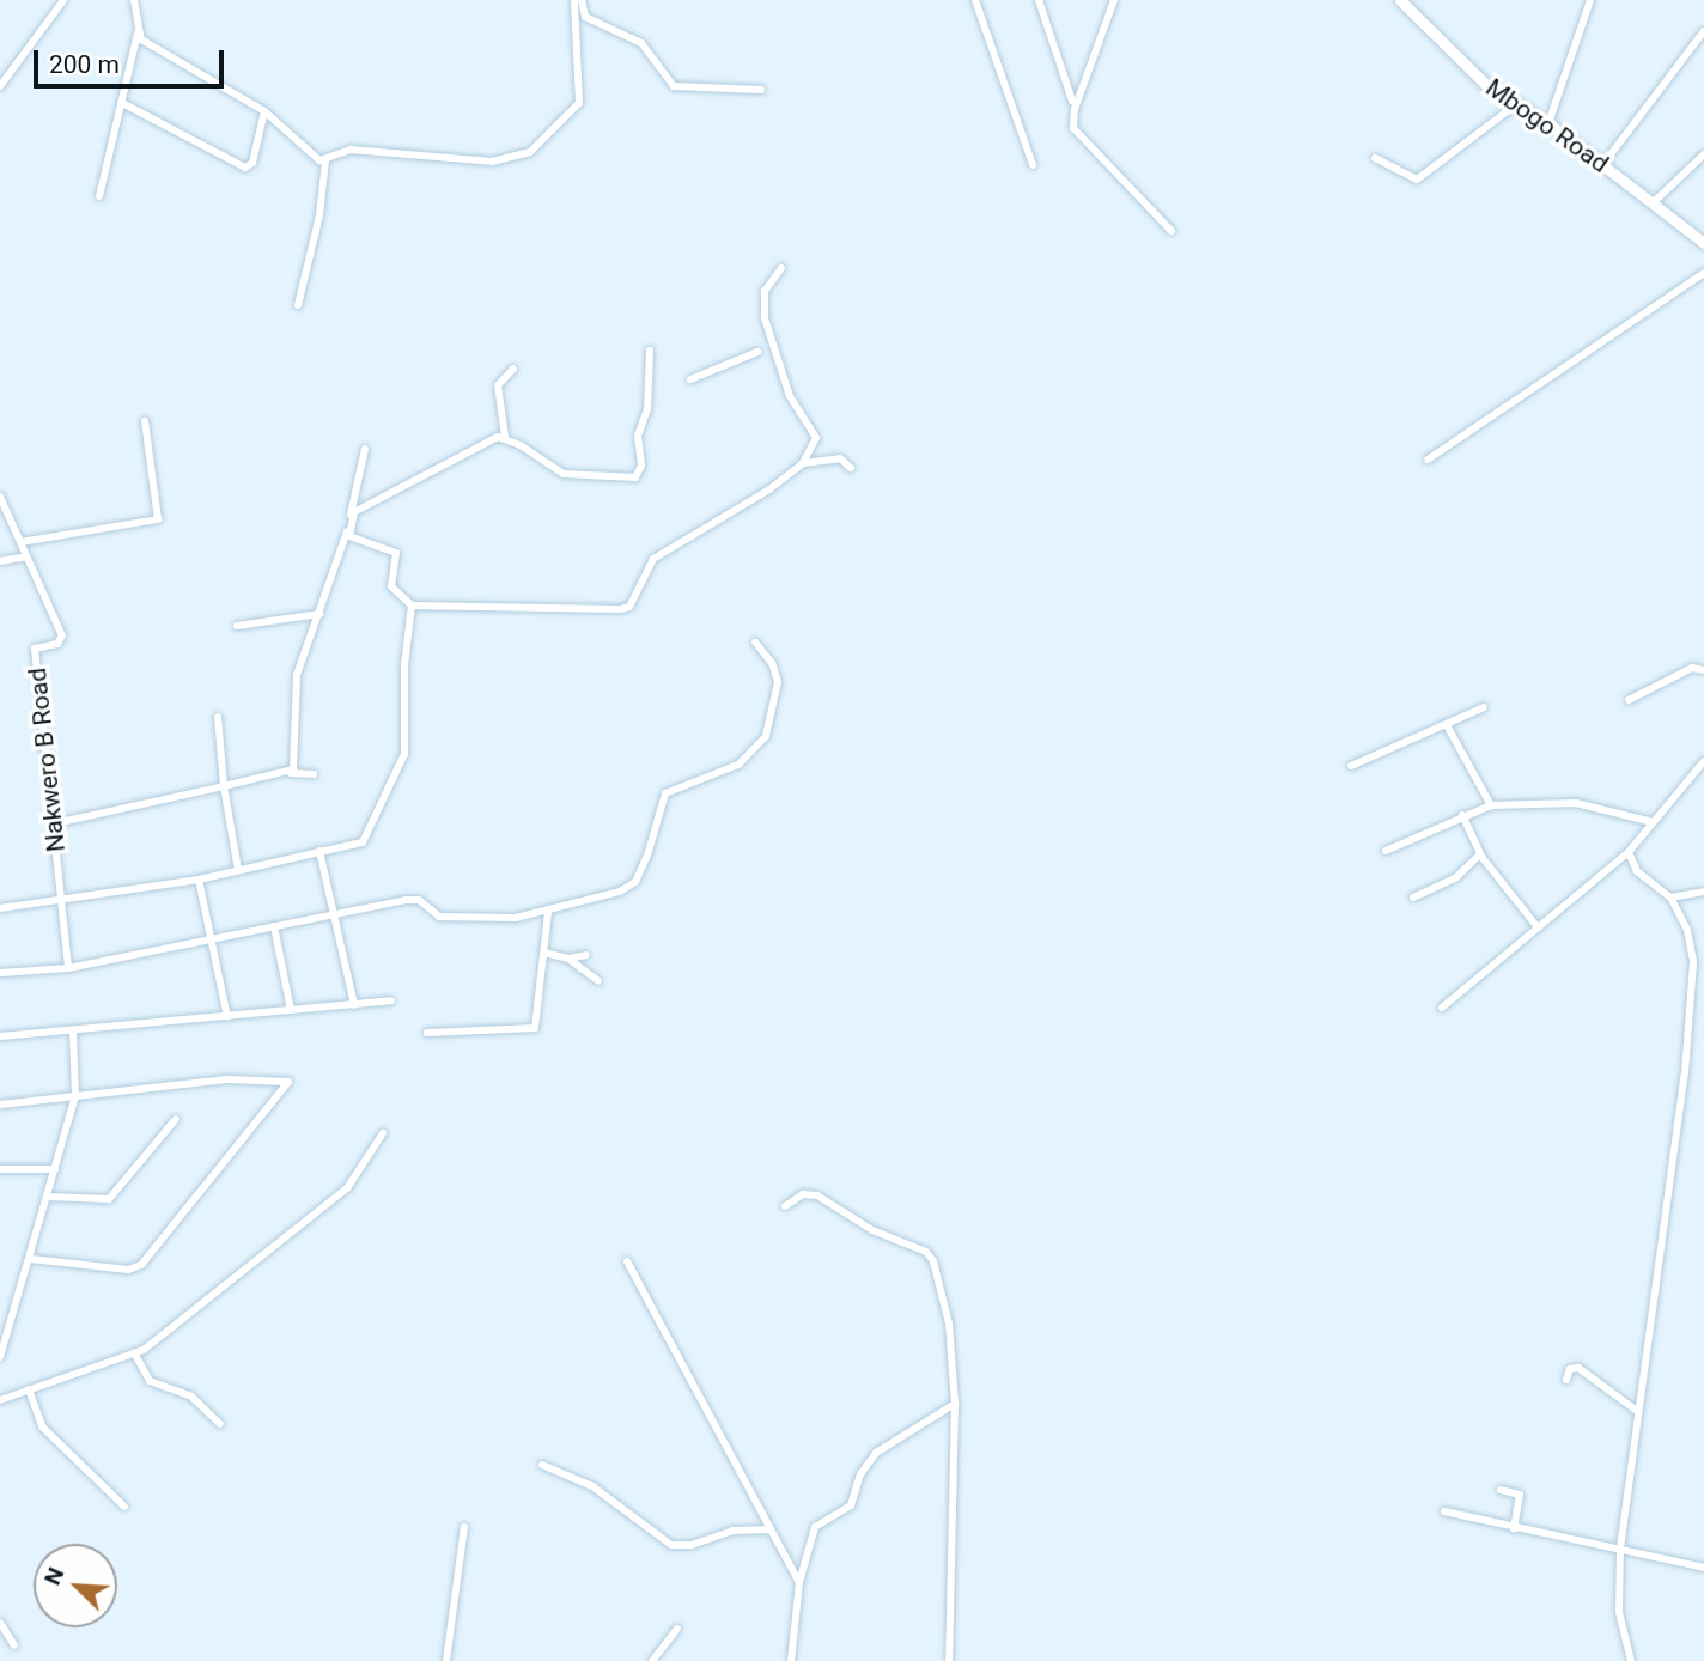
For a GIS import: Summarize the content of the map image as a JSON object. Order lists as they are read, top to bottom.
{
  "streets": {
    "main road": ["Mbogo Road"],
    "street": ["Nakwero B Road"]
  },
  "scale_bar": "200 m",
  "north": "top left"
}
